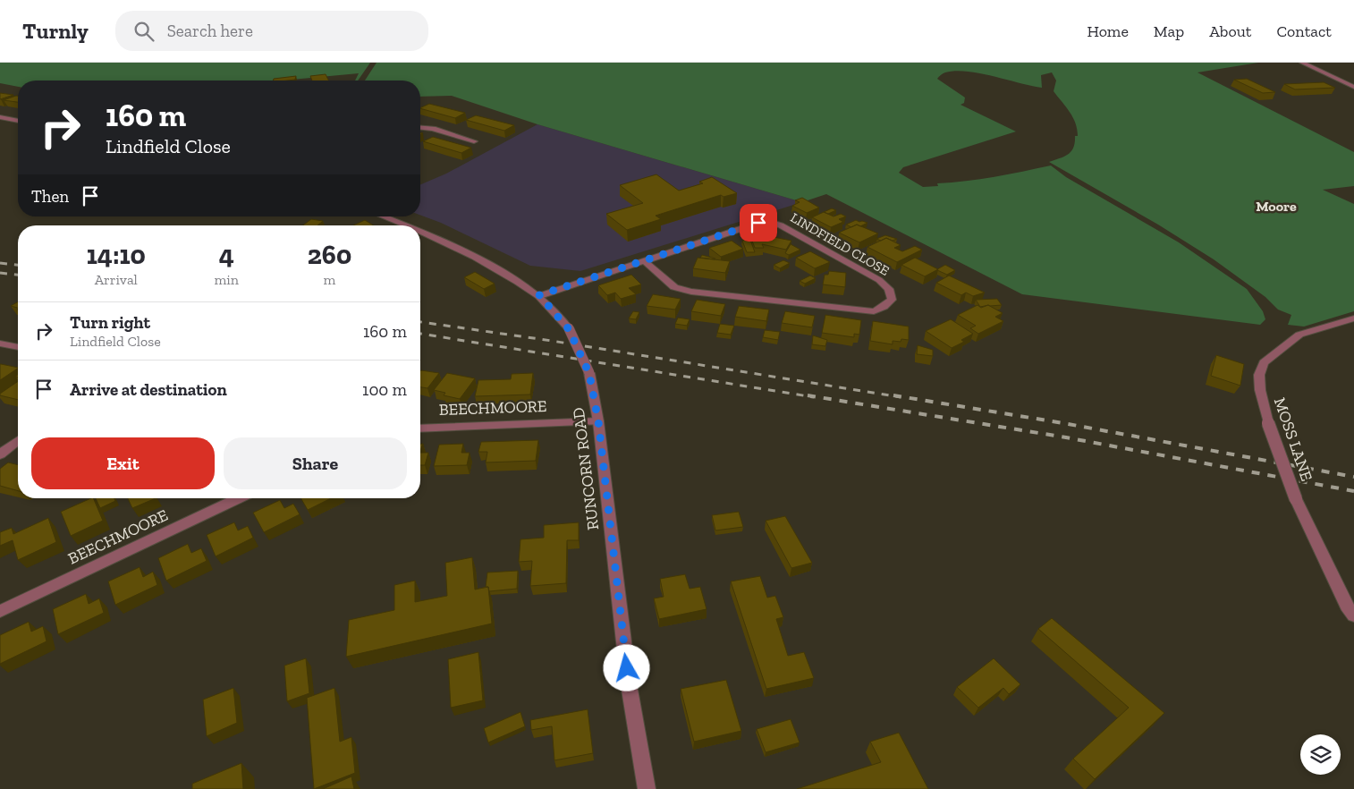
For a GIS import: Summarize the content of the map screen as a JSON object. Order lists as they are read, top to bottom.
{
  "streets": {
    "street": [
      "LINDFIELD CLOSE",
      "BEECHMOORE",
      "MOSS LANE",
      "RUNCORN ROAD"
    ]
  },
  "crossings": [
    ["LINDFIELD CLOSE", "RUNCORN ROAD"],
    ["BEECHMOORE", "RUNCORN ROAD"]
  ],
  "districts": ["Moore"],
  "page": {
    "header": "Turnly",
    "search": "Search here",
    "nav": [
      "Home",
      "Map",
      "About",
      "Contact"
    ],
    "turn": ["160 m", "Lindfield Close"],
    "then": "Then",
    "eta": [
      "14:10",
      "Arrival",
      "4",
      "min",
      "260",
      "m"
    ],
    "list": [
      {
        "name": "Turn right",
        "note": "Lindfield Close",
        "value": "160 m"
      },
      {
        "name": "Arrive at destination",
        "value": "100 m"
      }
    ],
    "buttons": ["Exit", "Share"]
  }
}
